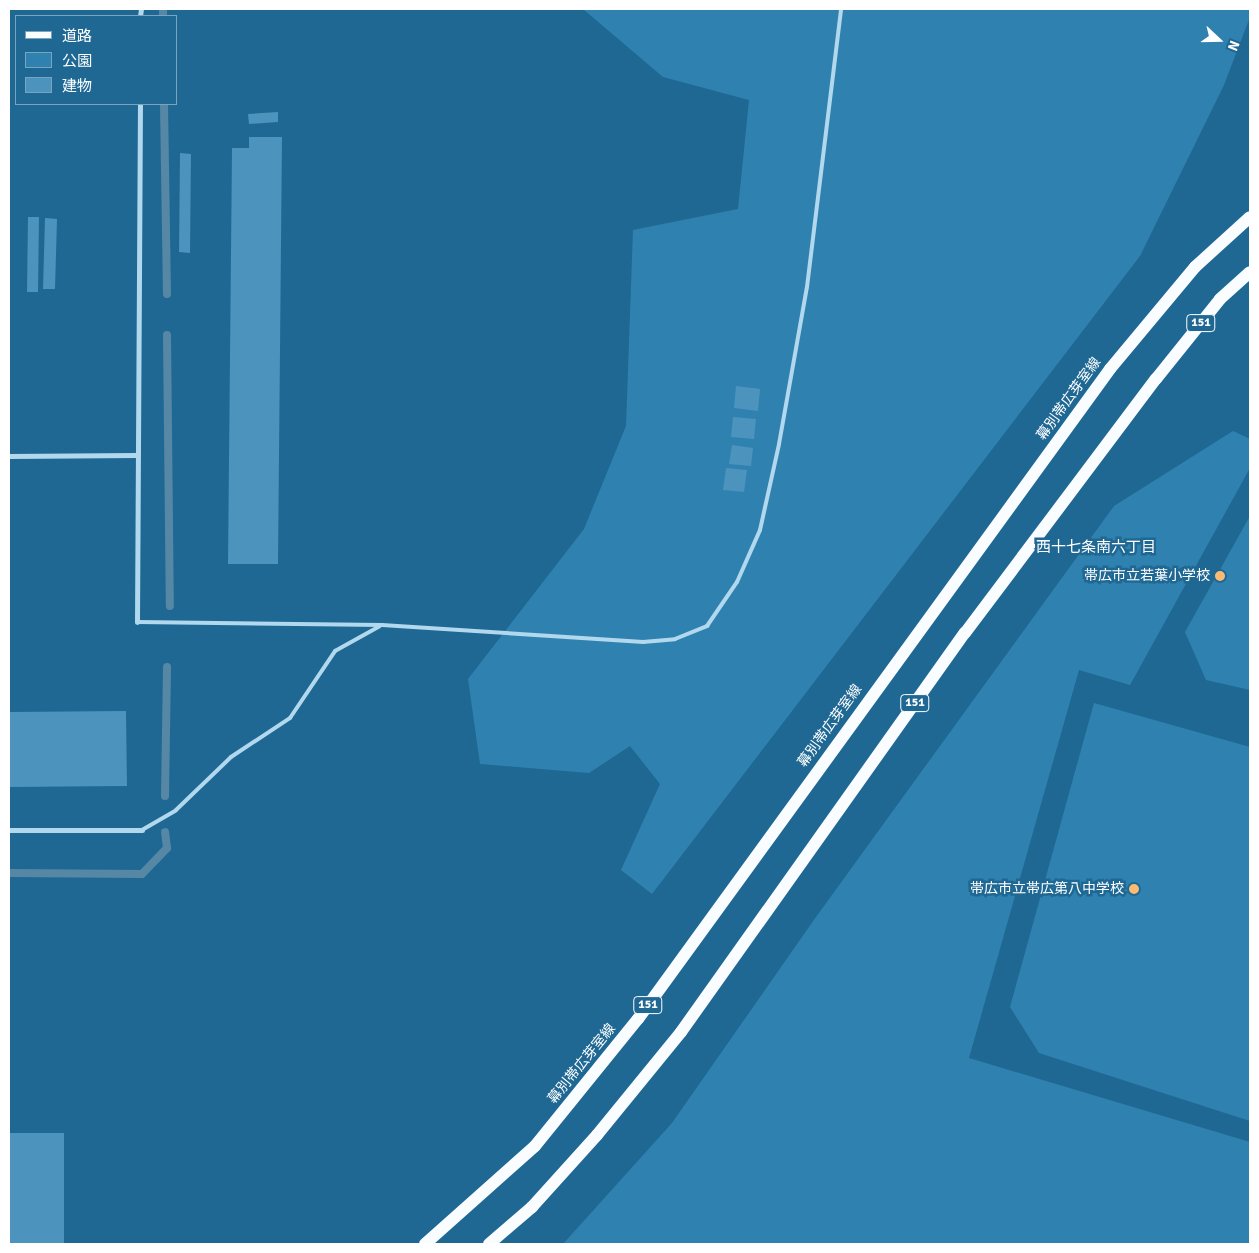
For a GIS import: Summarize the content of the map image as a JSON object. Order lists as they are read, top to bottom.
{
  "streets": {
    "main road": ["151", "幕別帯広芽室線"]
  },
  "districts": ["西十七条南六丁目"],
  "places": ["帯広市立若葉小学校", "帯広市立帯広第八中学校"],
  "legend": ["道路", "公園", "建物"],
  "north": "right"
}
